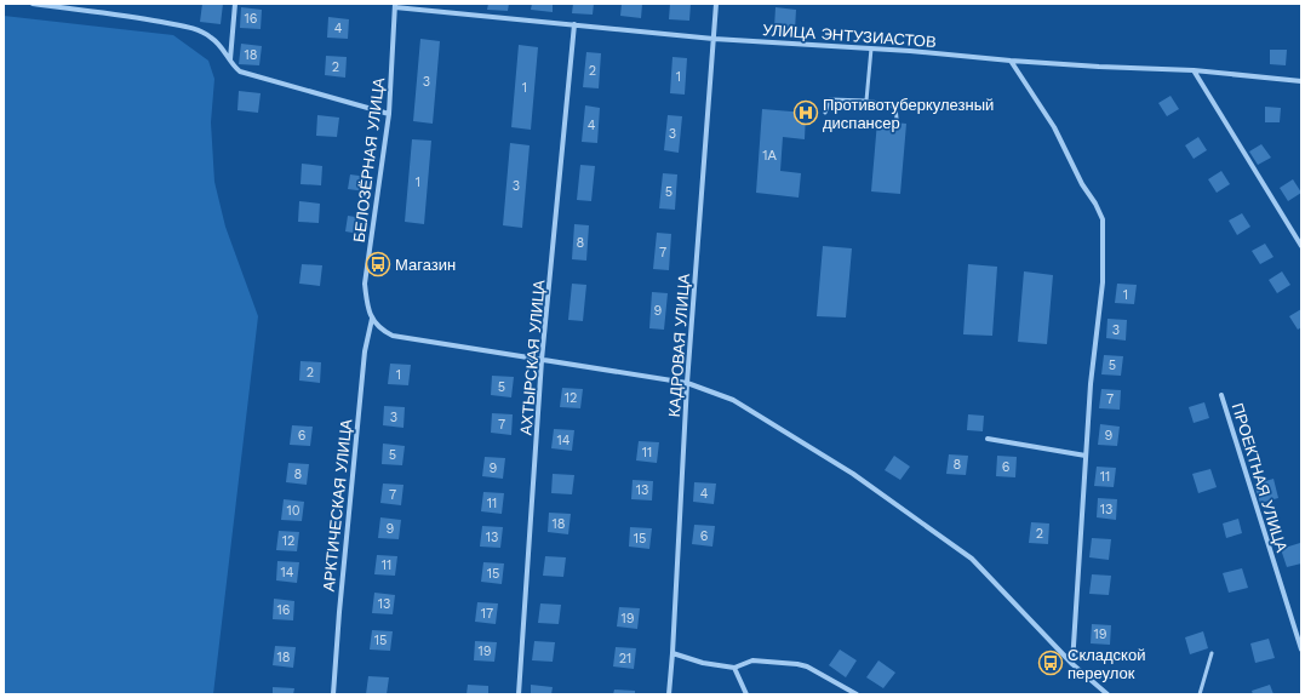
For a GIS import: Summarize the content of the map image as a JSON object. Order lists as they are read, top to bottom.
{
  "streets": {
    "street": [
      "УЛИЦА ЭНТУЗИАСТОВ",
      "БЕЛОЗЁРНАЯ УЛИЦА",
      "КАДРОВАЯ УЛИЦА",
      "АХТЫРСКАЯ УЛИЦА",
      "ПРОЕКТНАЯ УЛИЦА",
      "АРКТИЧЕСКАЯ УЛИЦА"
    ]
  },
  "crossings": [
    ["УЛИЦА ЭНТУЗИАСТОВ", "БЕЛОЗЁРНАЯ УЛИЦА"],
    ["УЛИЦА ЭНТУЗИАСТОВ", "КАДРОВАЯ УЛИЦА"],
    ["УЛИЦА ЭНТУЗИАСТОВ", "АХТЫРСКАЯ УЛИЦА"],
    ["БЕЛОЗЁРНАЯ УЛИЦА", "АРКТИЧЕСКАЯ УЛИЦА"]
  ],
  "places": {
    "hospital": ["Противотуберкулезный диспансер"],
    "bus stop": ["Магазин", "Складской переулок"]
  },
  "house_numbers": [
    "16",
    "4",
    "18",
    "2",
    "2",
    "1",
    "3",
    "1",
    "4",
    "3",
    "1А",
    "1",
    "3",
    "5",
    "8",
    "7",
    "1",
    "9",
    "3",
    "5",
    "2",
    "1",
    "5",
    "12",
    "7",
    "3",
    "7",
    "6",
    "9",
    "14",
    "11",
    "5",
    "8",
    "6",
    "9",
    "8",
    "11",
    "13",
    "4",
    "7",
    "11",
    "13",
    "10",
    "18",
    "9",
    "2",
    "6",
    "13",
    "15",
    "12",
    "11",
    "14",
    "15",
    "13",
    "16",
    "17",
    "19",
    "19",
    "15",
    "19",
    "18",
    "21"
  ]
}
